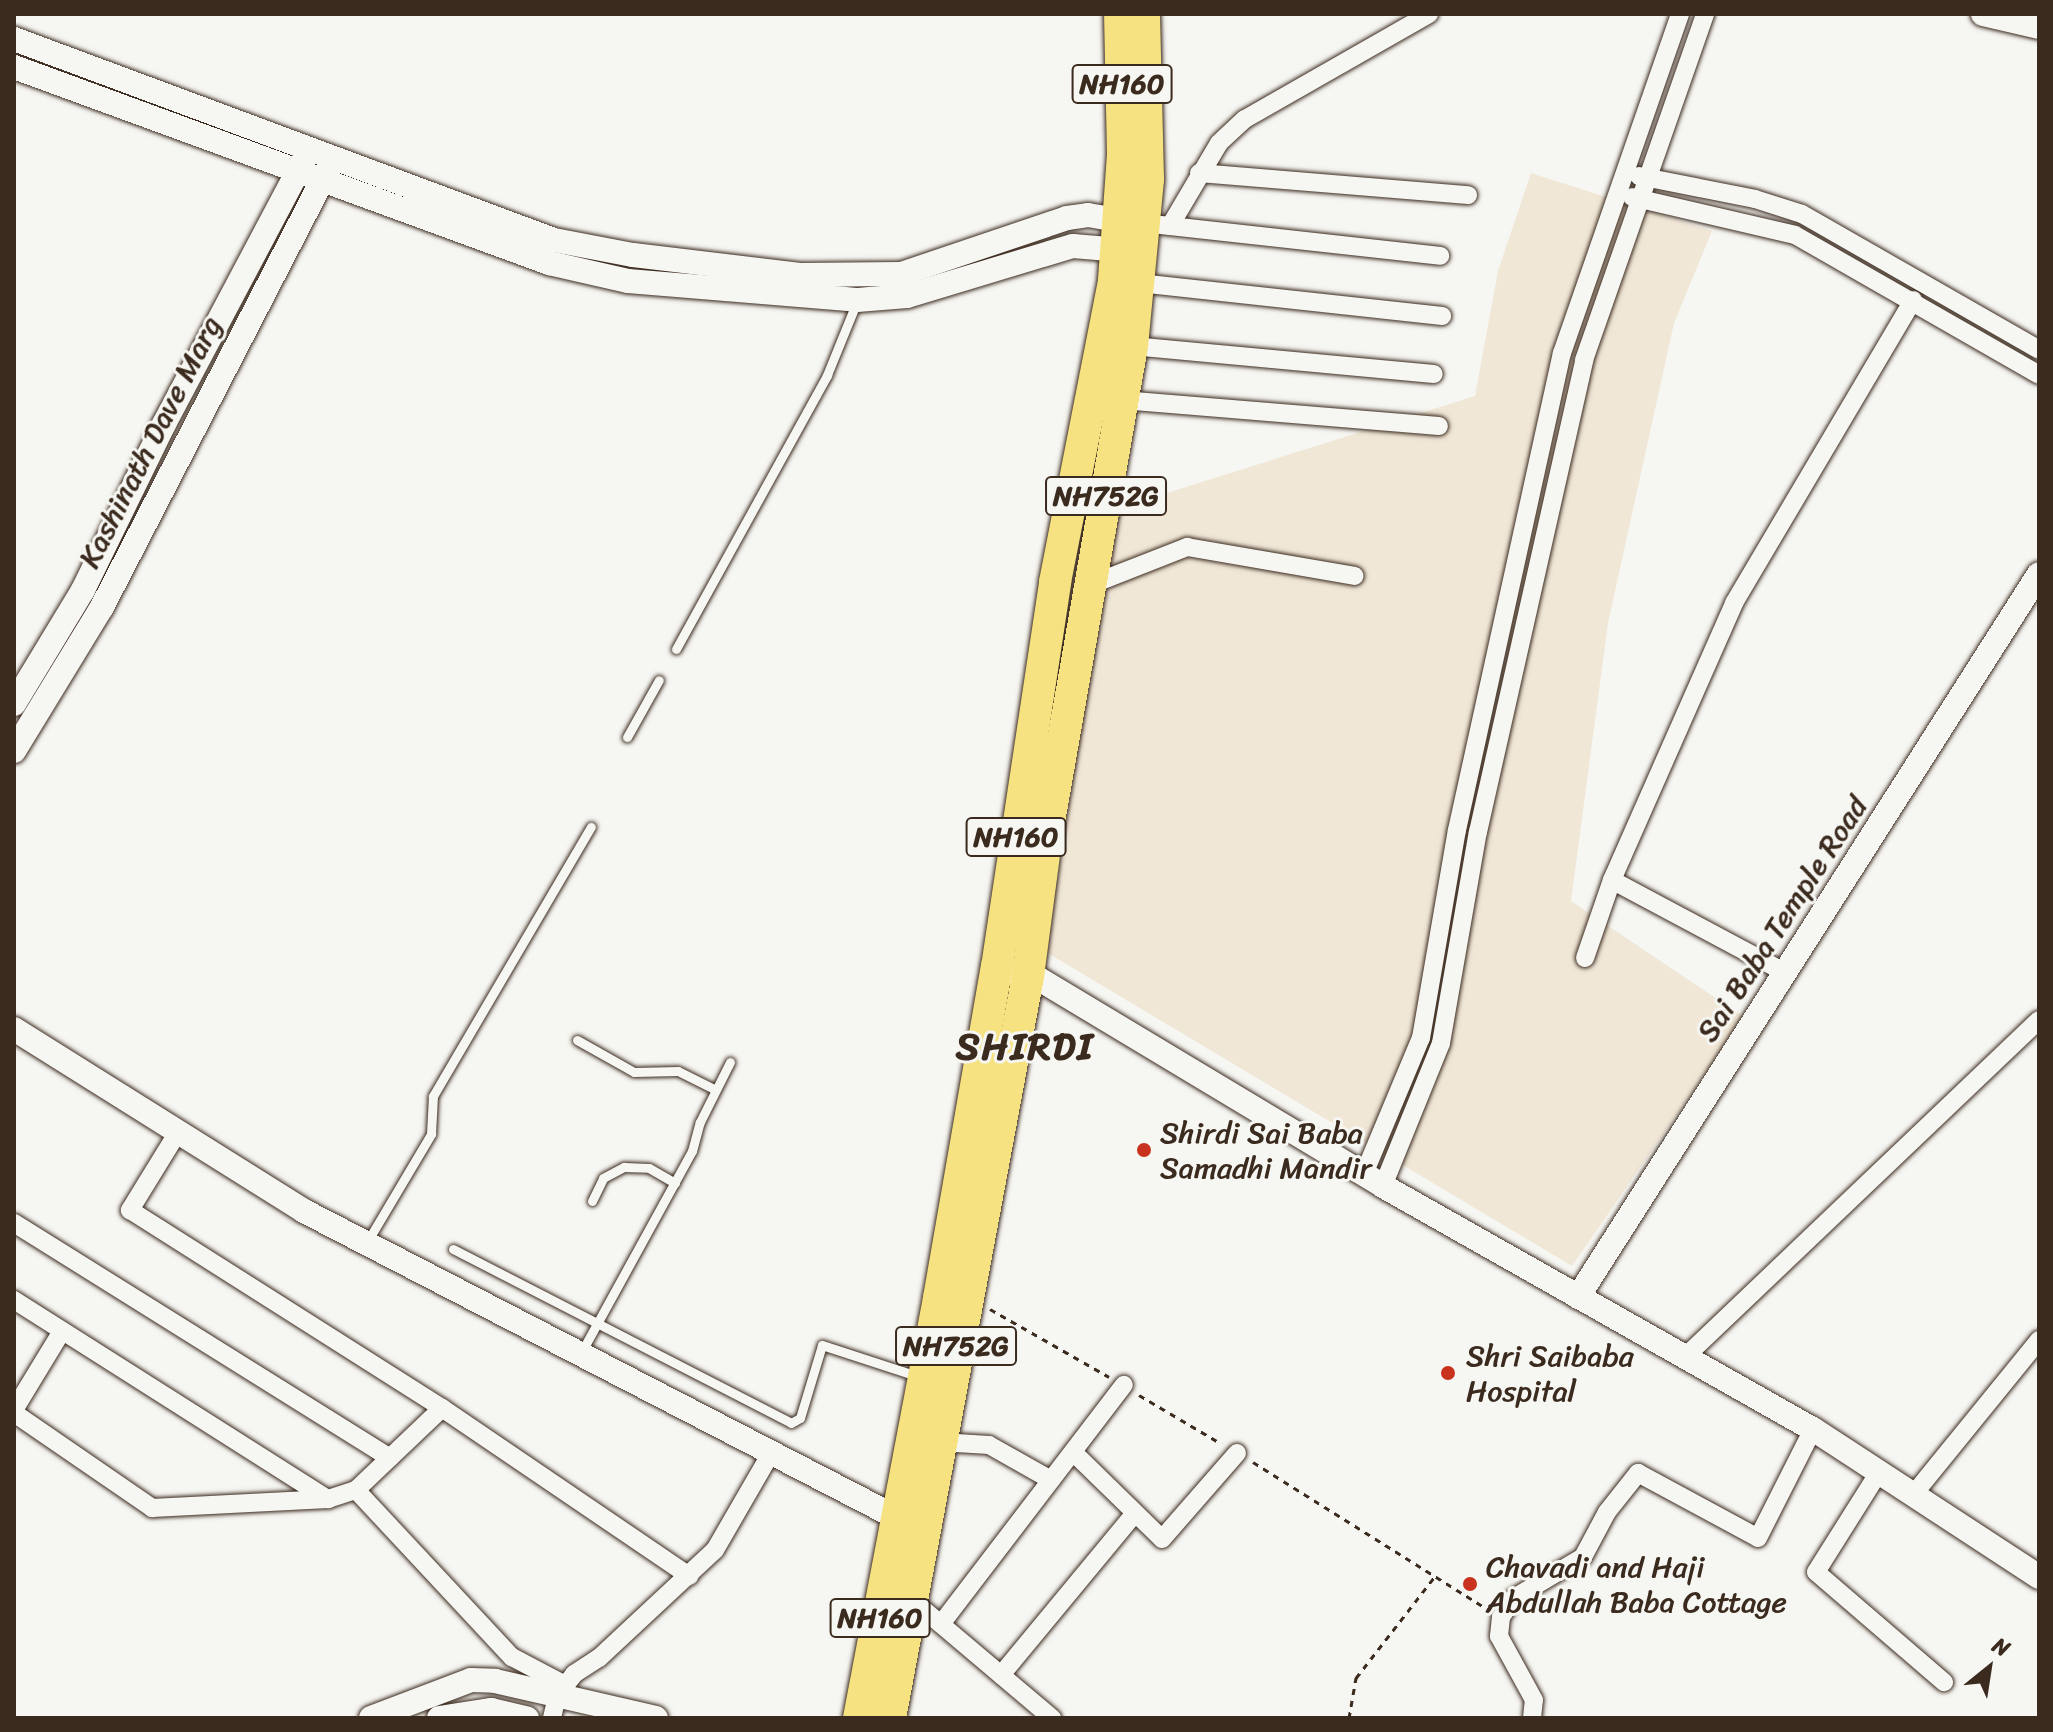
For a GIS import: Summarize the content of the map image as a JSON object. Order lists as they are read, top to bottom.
{
  "streets": {
    "highway": ["NH160", "NH752G"],
    "street": ["Kashinath Dave Marg", "Sai Baba Temple Road"]
  },
  "crossings": [
    ["NH160", "NH752G"]
  ],
  "districts": ["SHIRDI"],
  "places": ["Shirdi Sai Baba Samadhi Mandir", "Shri Saibaba Hospital", "Chavadi and Haji Abdullah Baba Cottage"],
  "north": "top right"
}
